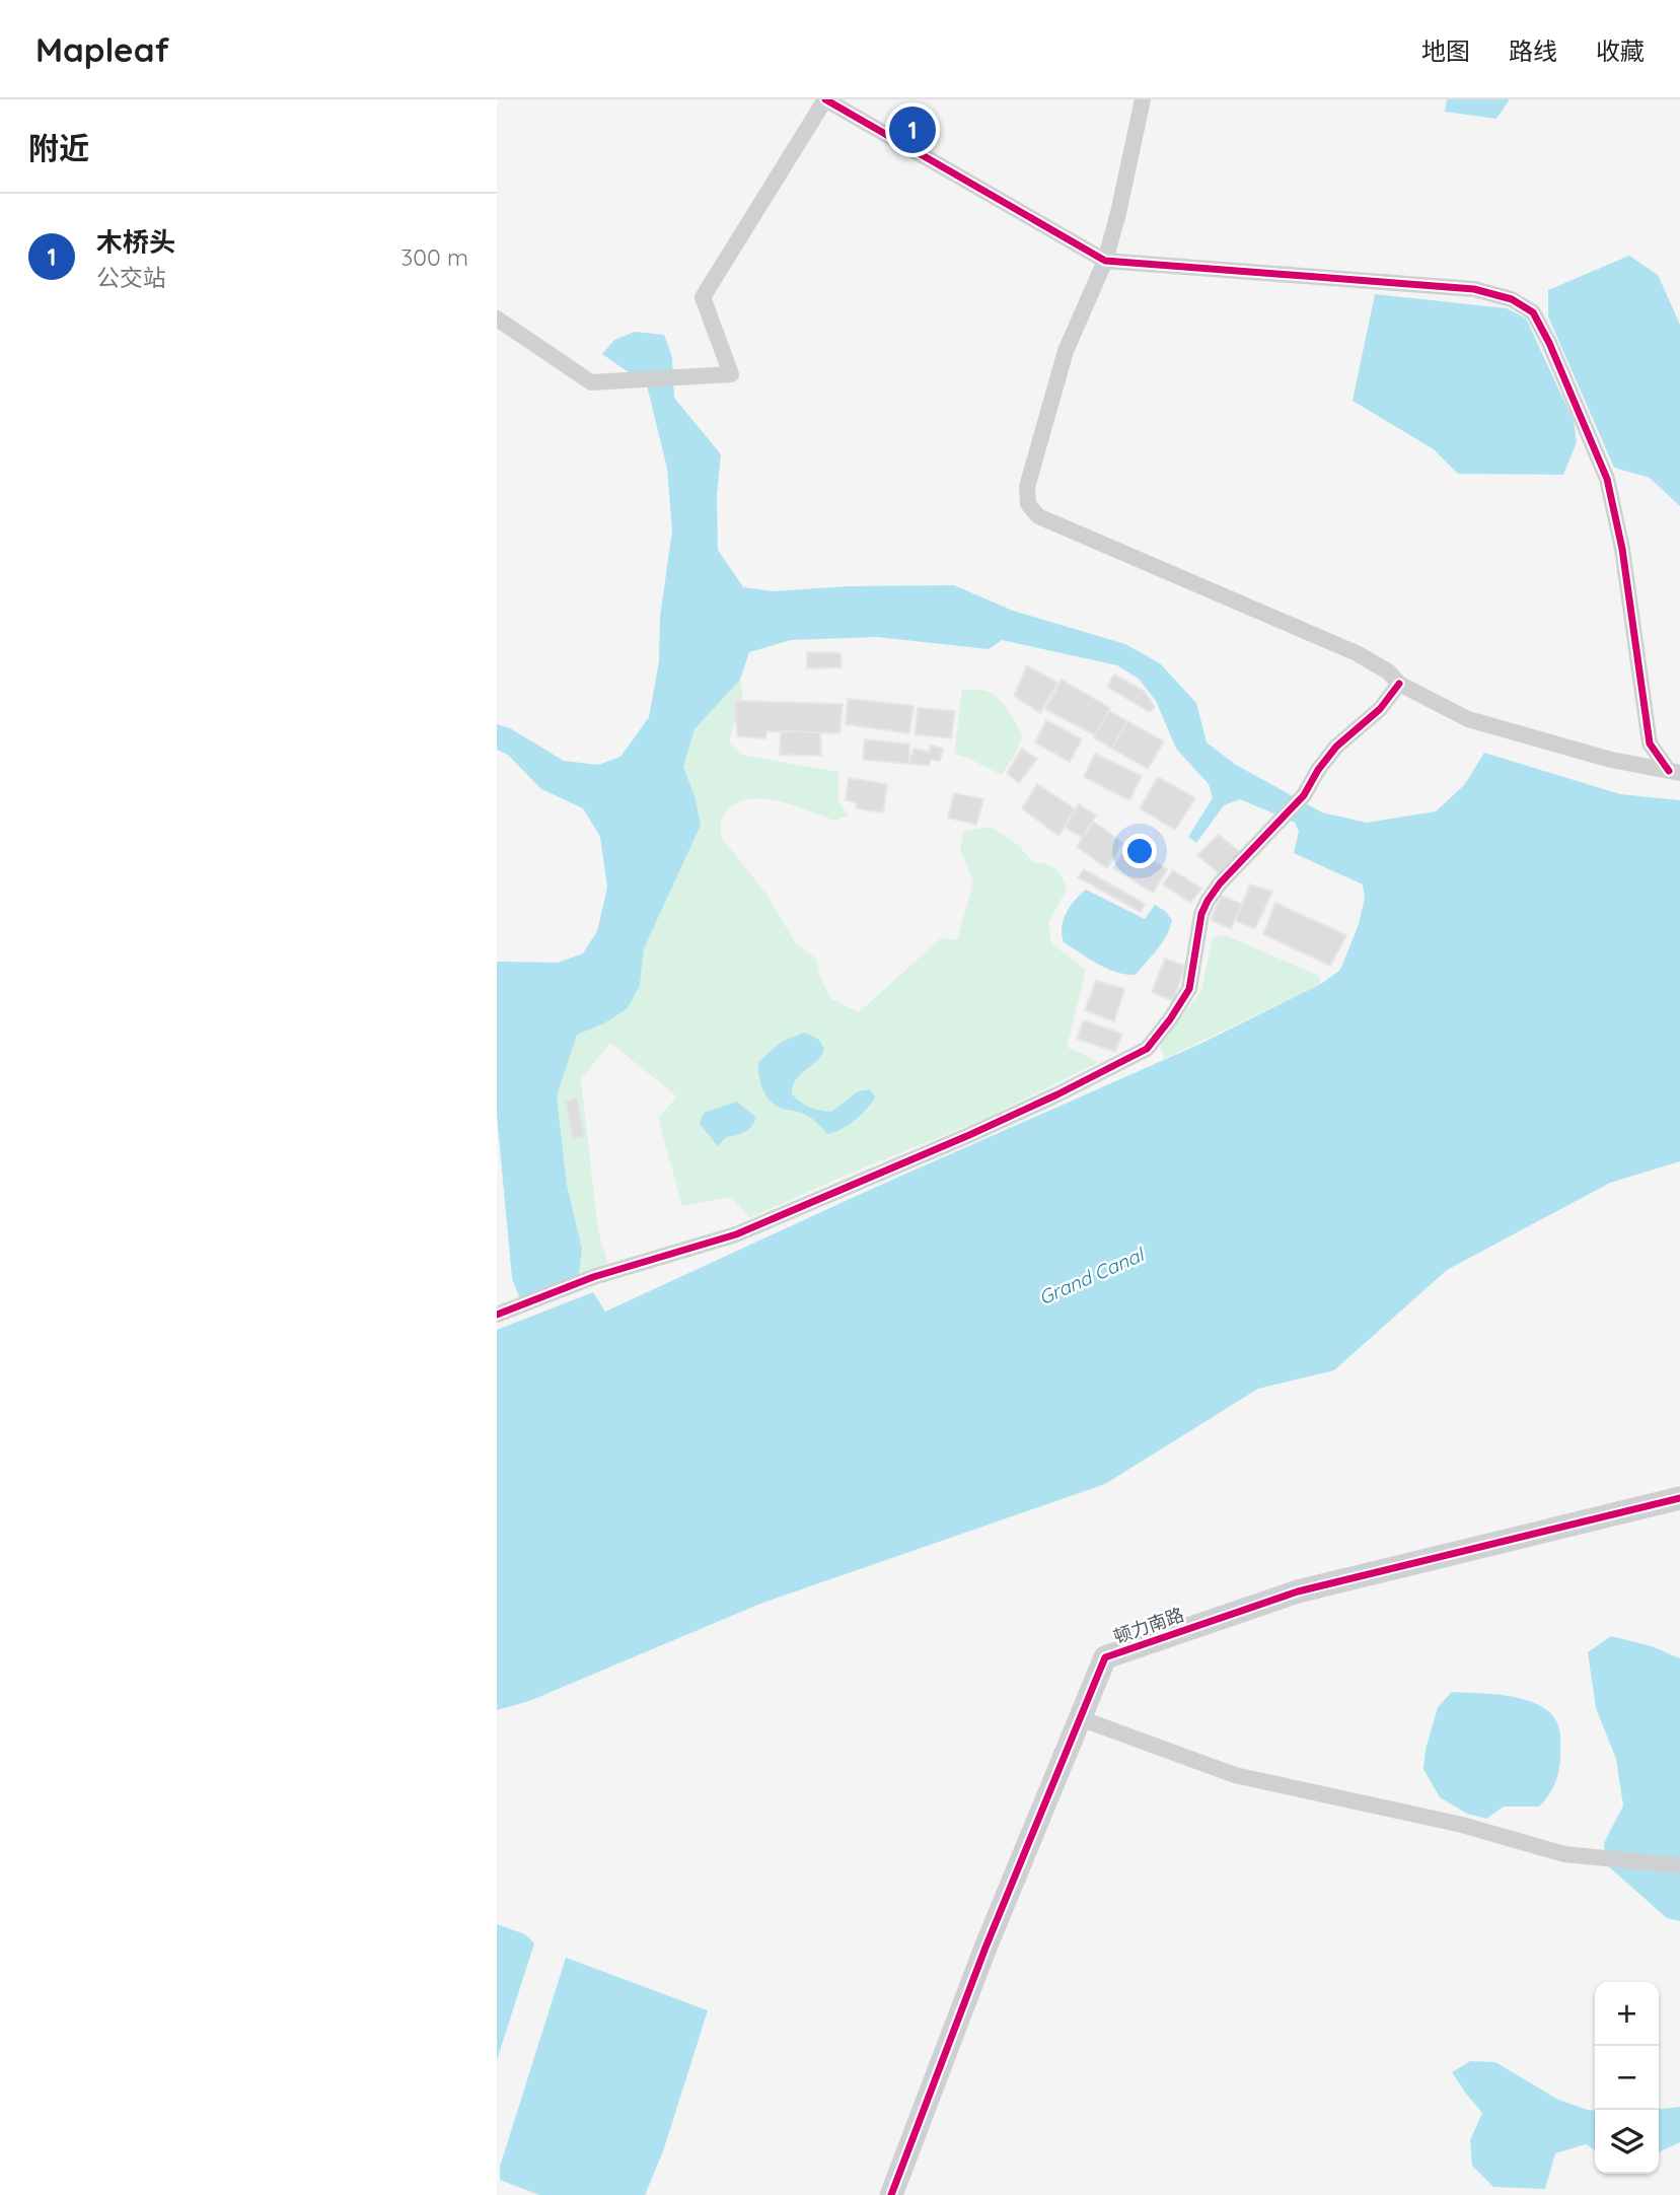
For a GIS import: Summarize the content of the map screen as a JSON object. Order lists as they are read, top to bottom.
{
  "streets": {
    "street": ["顿力南路"]
  },
  "water": ["Grand Canal"],
  "page": {
    "header": "Mapleaf",
    "nav": ["地图", "路线", "收藏"],
    "heading": "附近",
    "pins": "1",
    "list": [
      {
        "mark": "1",
        "name": "木桥头",
        "note": "公交站",
        "value": "300 m"
      }
    ],
    "map_buttons": ["+", "−"]
  }
}
